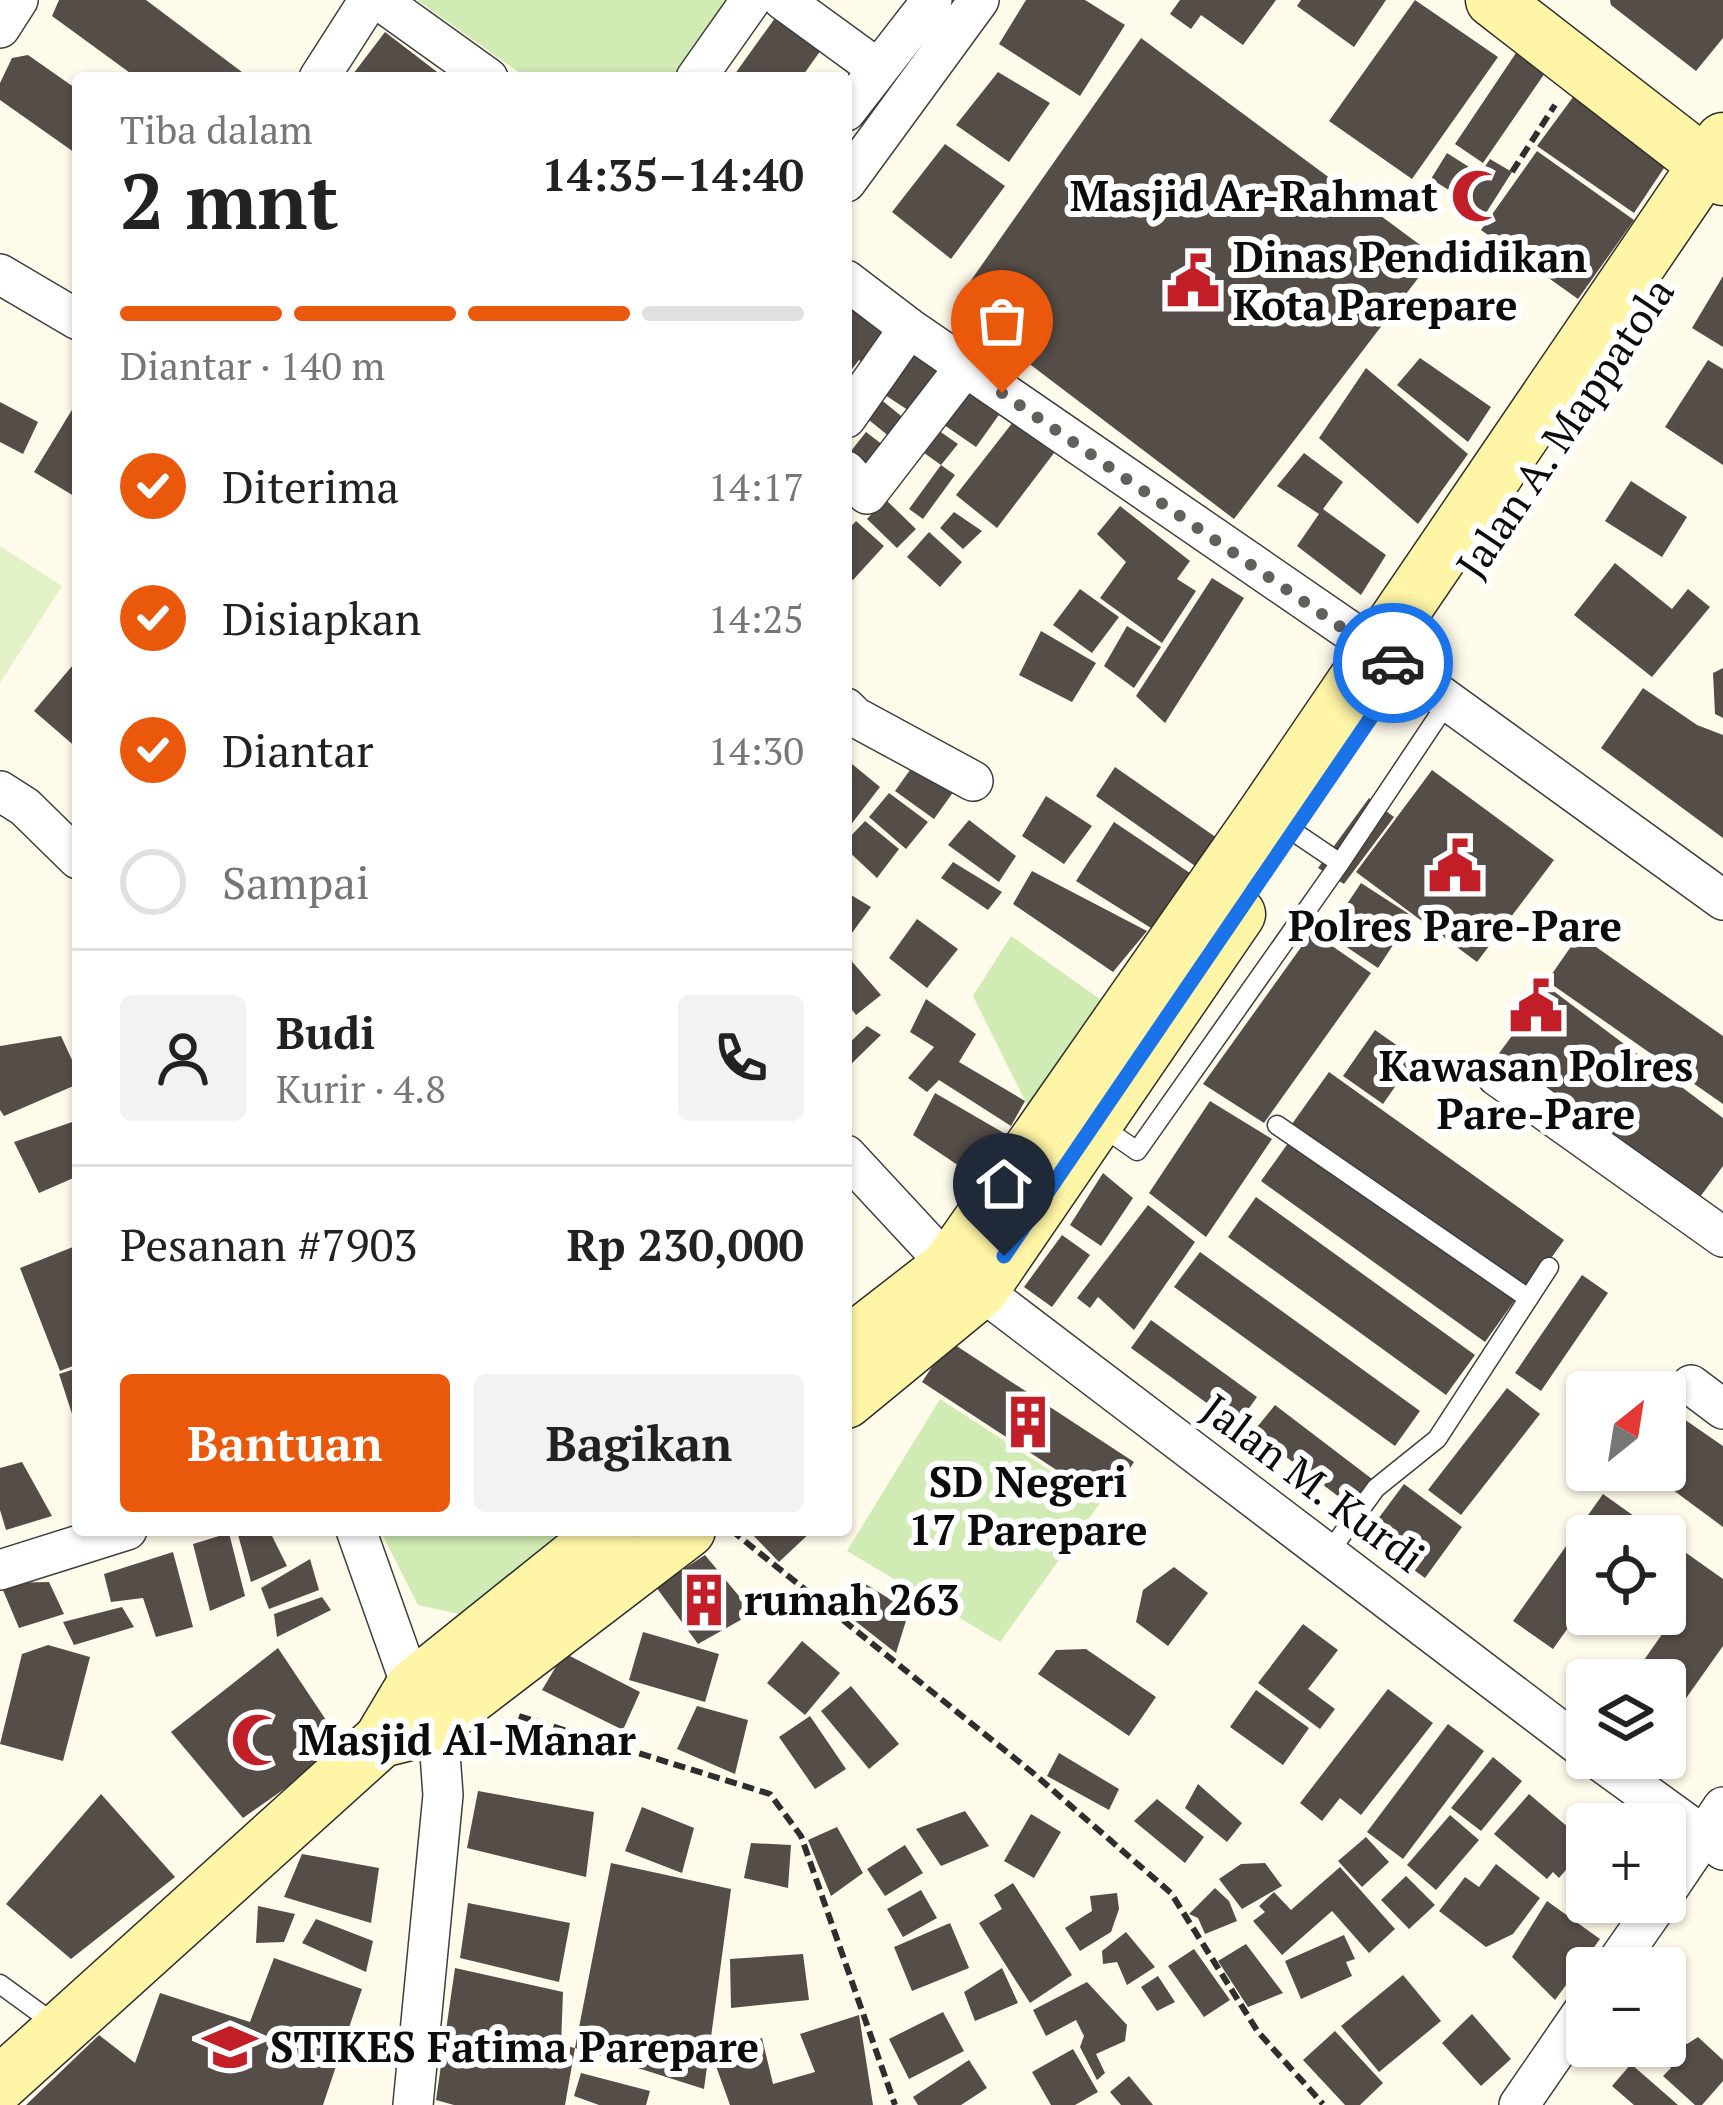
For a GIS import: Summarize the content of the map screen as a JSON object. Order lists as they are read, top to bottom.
{
  "streets": {
    "street": ["Jalan A. Mappatola", "Jalan M. Kurdi"]
  },
  "crossings": [
    ["Jalan A. Mappatola", "Jalan M. Kurdi"]
  ],
  "places": {
    "mosque": ["Masjid Ar-Rahmat", "Masjid Al-Manar"],
    "public building": ["Dinas Pendidikan Kota Parepare", "Polres Pare-Pare", "Kawasan Polres Pare-Pare"],
    "building": ["SD Negeri 17 Parepare", "rumah 263"],
    "school or university": ["STIKES Fatima Parepare"]
  },
  "north": "top right",
  "page": {
    "heading": ["2 mnt", "Tiba dalam", "14:35–14:40"],
    "panel": [
      "Budi",
      "Kurir · 4.8",
      "Pesanan #7903",
      "Rp 230,000"
    ],
    "bar": "Diantar · 140 m",
    "list": [
      ["Diterima", "14:17"],
      ["Disiapkan", "14:25"],
      ["Diantar", "14:30"],
      "Sampai"
    ],
    "buttons": ["Bantuan", "Bagikan"],
    "map_buttons": ["+", "−"]
  }
}
